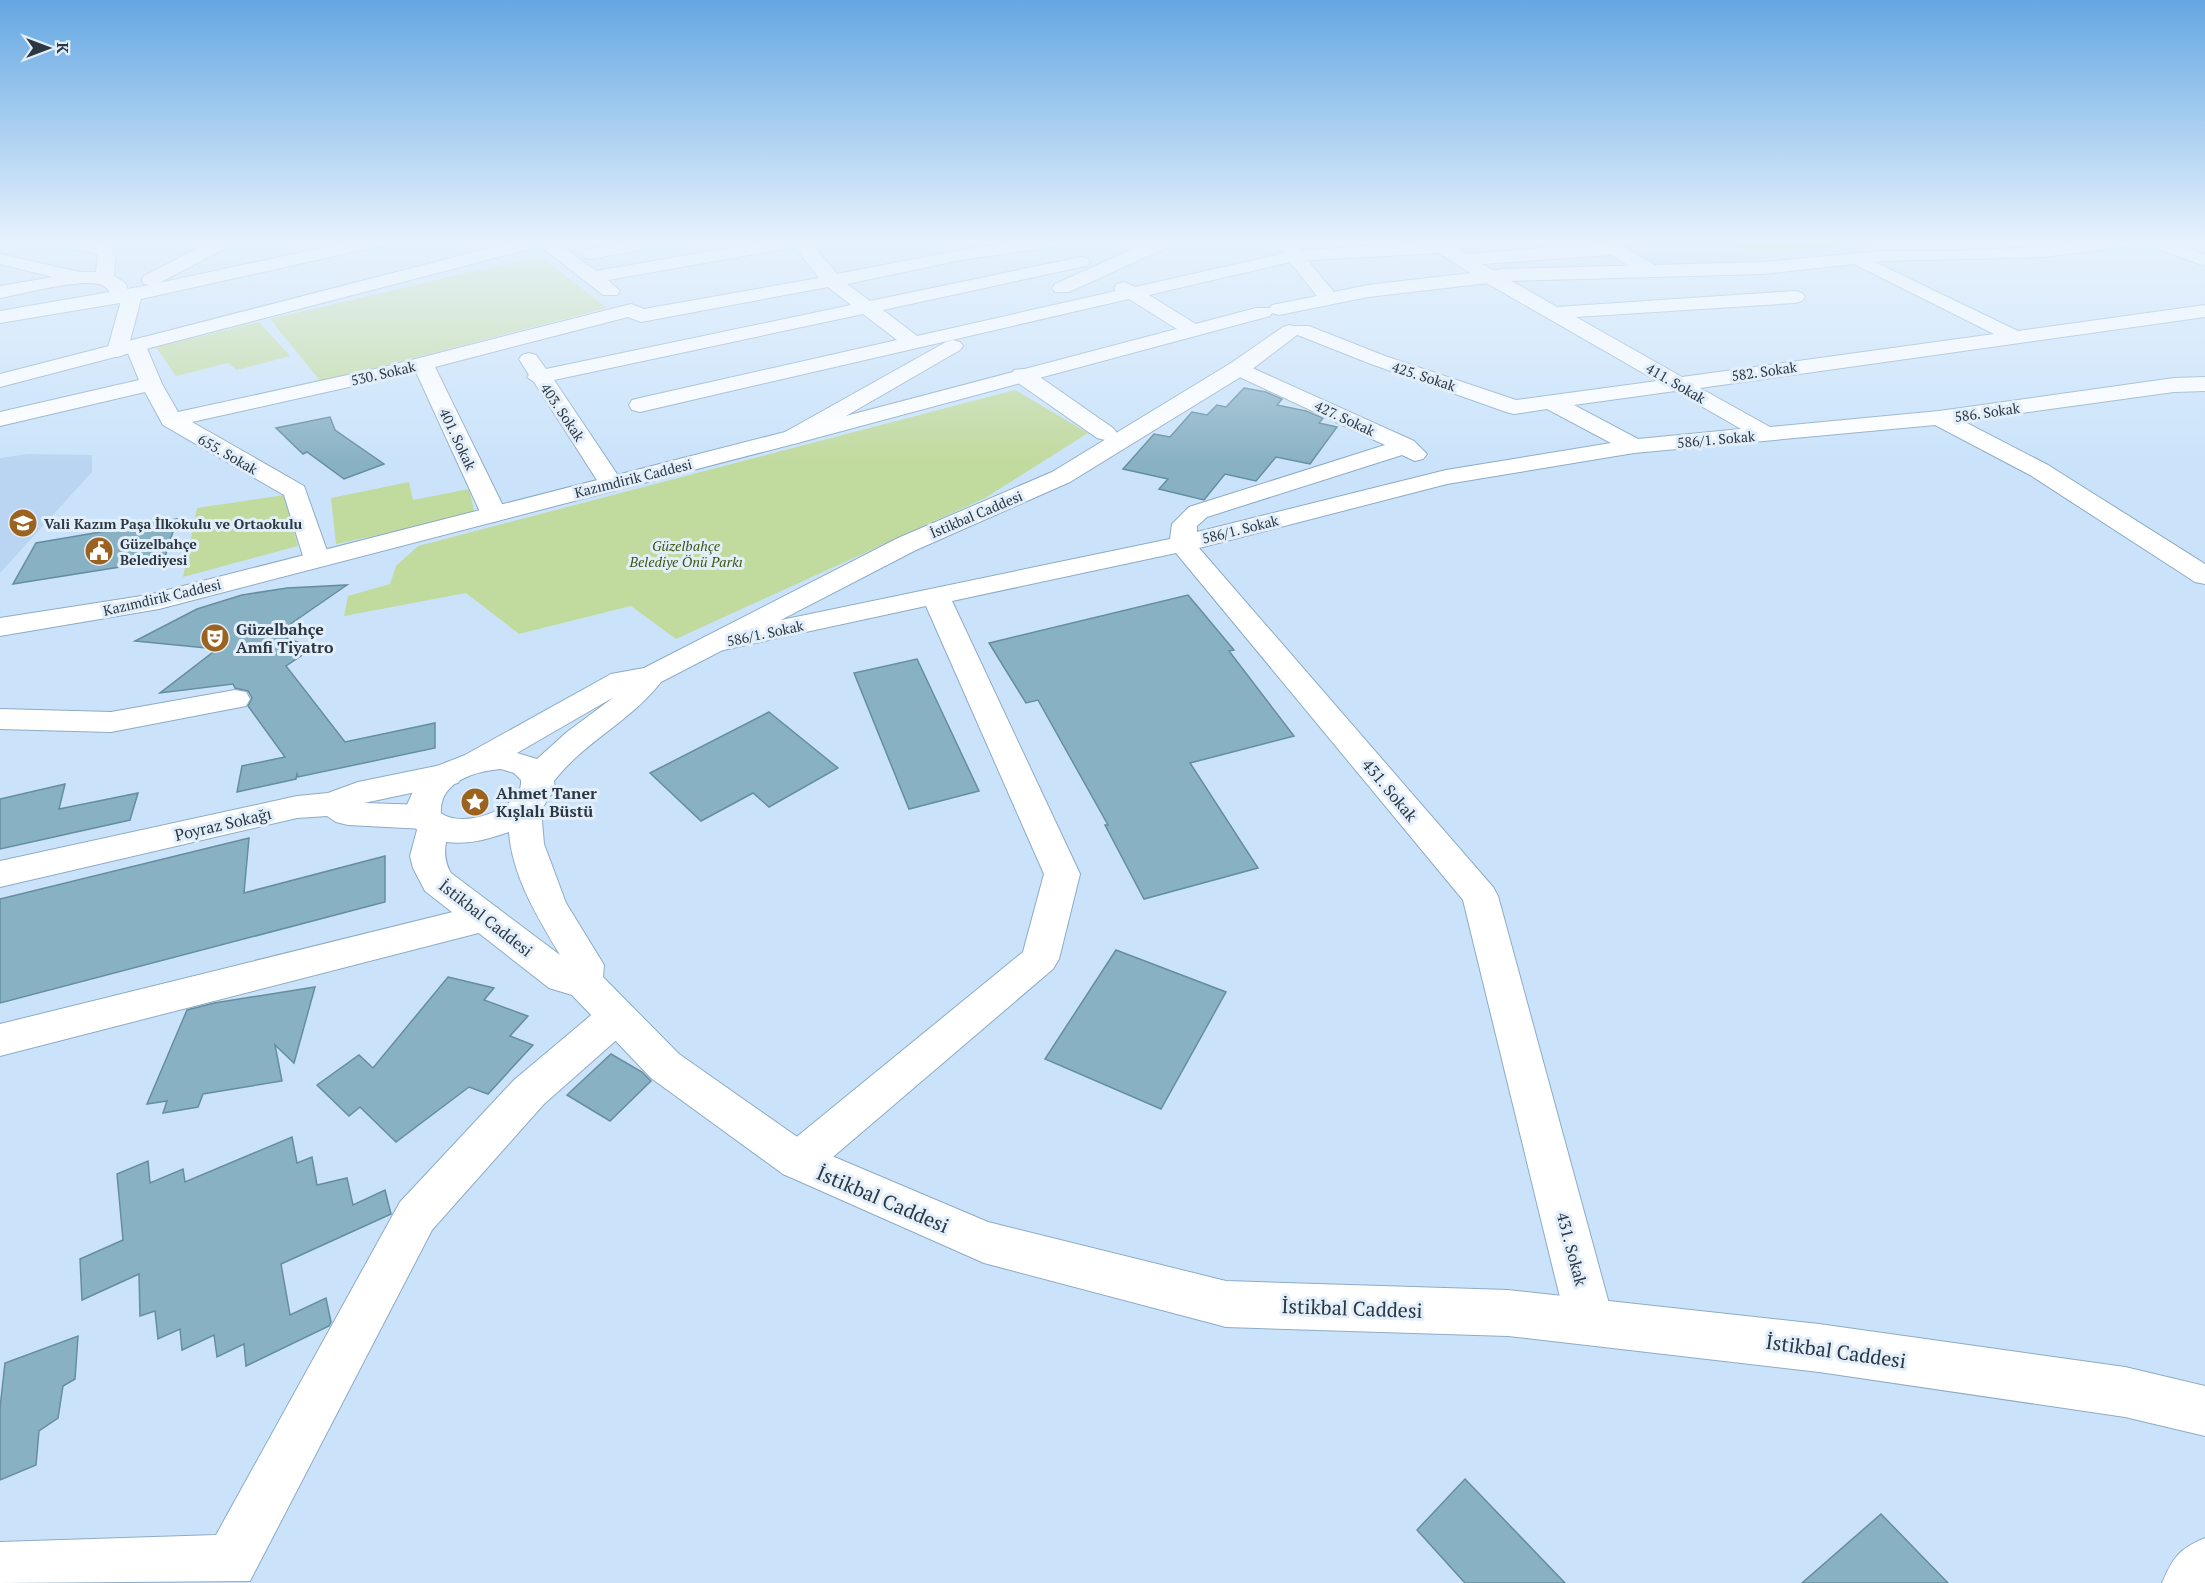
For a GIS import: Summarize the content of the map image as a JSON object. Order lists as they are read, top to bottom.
{
  "streets": {
    "street": [
      "582. Sokak",
      "530. Sokak",
      "425. Sokak",
      "411. Sokak",
      "403. Sokak",
      "586. Sokak",
      "427. Sokak",
      "401. Sokak",
      "586/1. Sokak",
      "655. Sokak",
      "Kazımdirik Caddesi",
      "İstikbal Caddesi",
      "431. Sokak",
      "Poyraz Sokağı"
    ]
  },
  "crossings": [
    ["582. Sokak", "425. Sokak"],
    ["582. Sokak", "411. Sokak"],
    ["530. Sokak", "403. Sokak"],
    ["530. Sokak", "401. Sokak"],
    ["530. Sokak", "655. Sokak"],
    ["425. Sokak", "Kazımdirik Caddesi"],
    ["425. Sokak", "İstikbal Caddesi"],
    ["411. Sokak", "586. Sokak"],
    ["411. Sokak", "586/1. Sokak"],
    ["403. Sokak", "Kazımdirik Caddesi"],
    ["586. Sokak", "586/1. Sokak"],
    ["427. Sokak", "586/1. Sokak"],
    ["427. Sokak", "İstikbal Caddesi"],
    ["401. Sokak", "Kazımdirik Caddesi"],
    ["586/1. Sokak", "İstikbal Caddesi"],
    ["586/1. Sokak", "431. Sokak"],
    ["655. Sokak", "Kazımdirik Caddesi"],
    ["İstikbal Caddesi", "431. Sokak"],
    ["İstikbal Caddesi", "Poyraz Sokağı"]
  ],
  "parks": ["Güzelbahçe Belediye Önü Parkı"],
  "places": {
    "school or university": ["Vali Kazım Paşa İlkokulu ve Ortaokulu"],
    "public building": ["Güzelbahçe Belediyesi"],
    "theatre": ["Güzelbahçe Amfi Tiyatro"],
    "place": ["Ahmet Taner Kışlalı Büstü"]
  },
  "north": "right"
}
